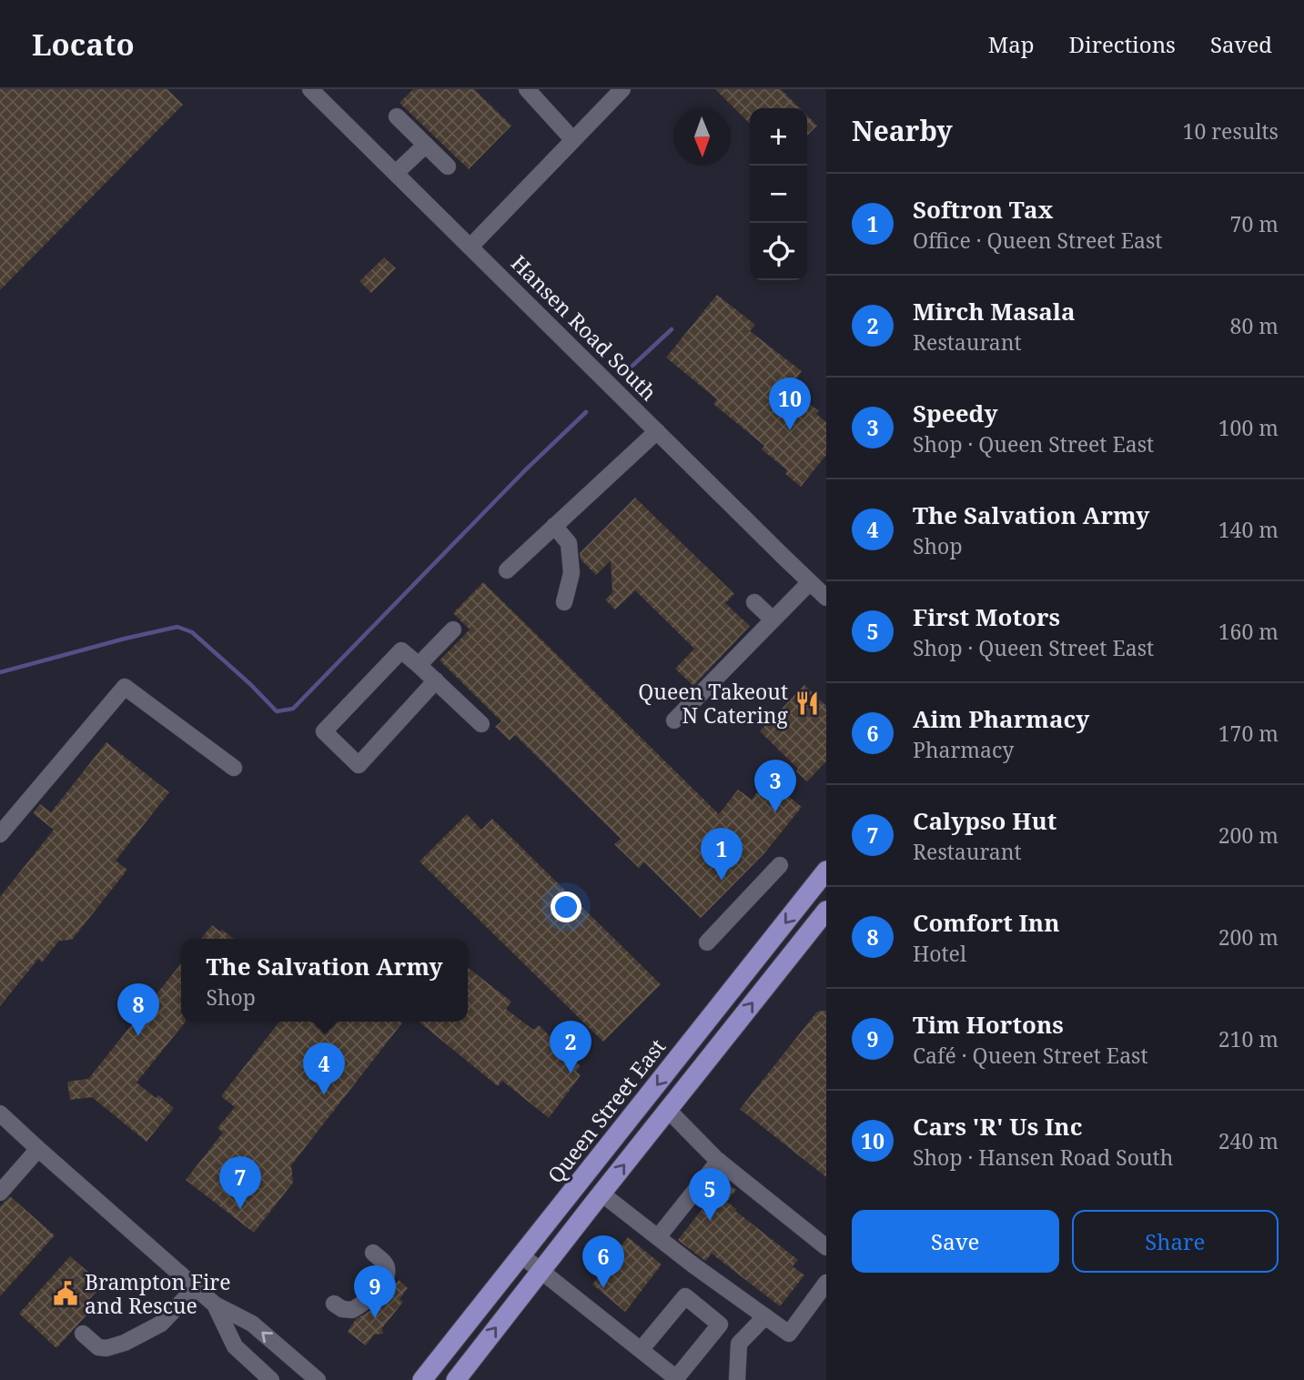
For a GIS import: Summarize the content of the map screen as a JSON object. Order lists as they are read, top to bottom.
{
  "streets": {
    "main road": ["Queen Street East"],
    "street": ["Hansen Road South"]
  },
  "places": {
    "restaurant": ["Queen Takeout N Catering"],
    "public building": ["Brampton Fire and Rescue"]
  },
  "north": "bottom",
  "page": {
    "header": "Locato",
    "nav": ["Map", "Directions", "Saved"],
    "heading": ["Nearby", "10 results"],
    "map_buttons": ["+", "−"],
    "list": [
      {
        "mark": "1",
        "name": "Softron Tax",
        "note": "Office · Queen Street East",
        "value": "70 m"
      },
      {
        "mark": "2",
        "name": "Mirch Masala",
        "note": "Restaurant",
        "value": "80 m"
      },
      {
        "mark": "3",
        "name": "Speedy",
        "note": "Shop · Queen Street East",
        "value": "100 m"
      },
      {
        "mark": "4",
        "name": "The Salvation Army",
        "note": "Shop",
        "value": "140 m"
      },
      {
        "mark": "5",
        "name": "First Motors",
        "note": "Shop · Queen Street East",
        "value": "160 m"
      },
      {
        "mark": "6",
        "name": "Aim Pharmacy",
        "note": "Pharmacy",
        "value": "170 m"
      },
      {
        "mark": "7",
        "name": "Calypso Hut",
        "note": "Restaurant",
        "value": "200 m"
      },
      {
        "mark": "8",
        "name": "Comfort Inn",
        "note": "Hotel",
        "value": "200 m"
      },
      {
        "mark": "9",
        "name": "Tim Hortons",
        "note": "Café · Queen Street East",
        "value": "210 m"
      },
      {
        "mark": "10",
        "name": "Cars 'R' Us Inc",
        "note": "Shop · Hansen Road South",
        "value": "240 m"
      }
    ],
    "pins": [
      "10",
      "3",
      "1",
      "8",
      "2",
      "4",
      "7",
      "5",
      "6",
      "9"
    ],
    "popup": ["The Salvation Army", "Shop"],
    "buttons": ["Save", "Share"]
  }
}
